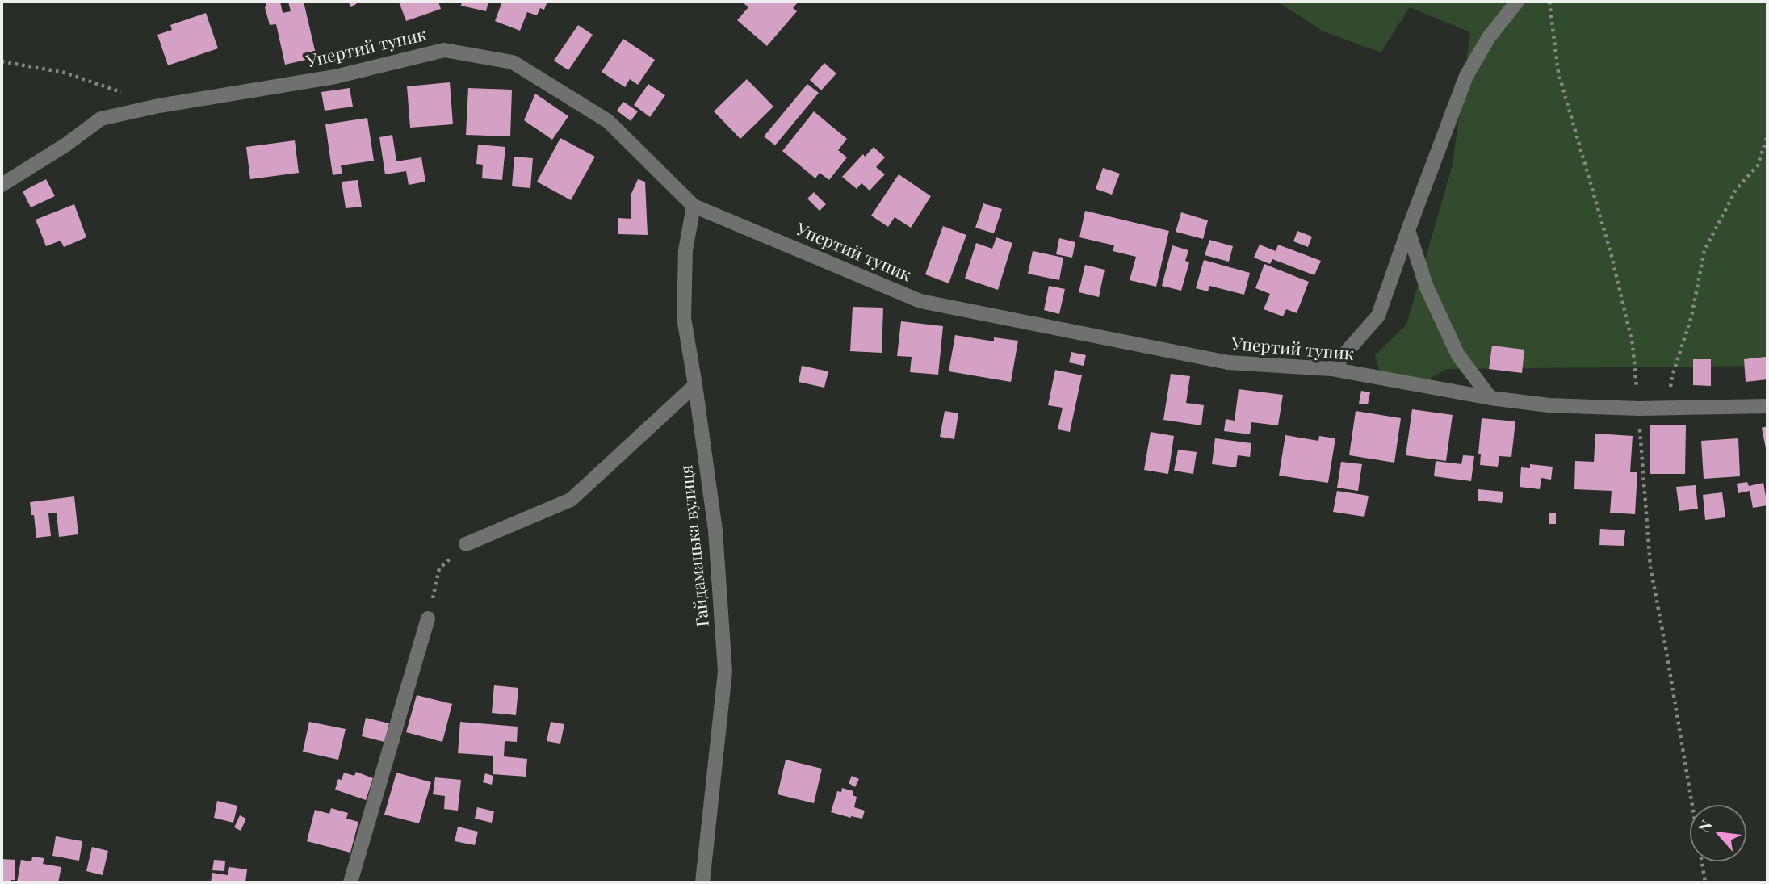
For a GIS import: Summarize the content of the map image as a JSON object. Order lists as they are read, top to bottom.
{
  "streets": {
    "street": ["Упертий тупик", "Гайдамацька вулиця"]
  },
  "crossings": [
    ["Упертий тупик", "Гайдамацька вулиця"]
  ],
  "north": "top left"
}
